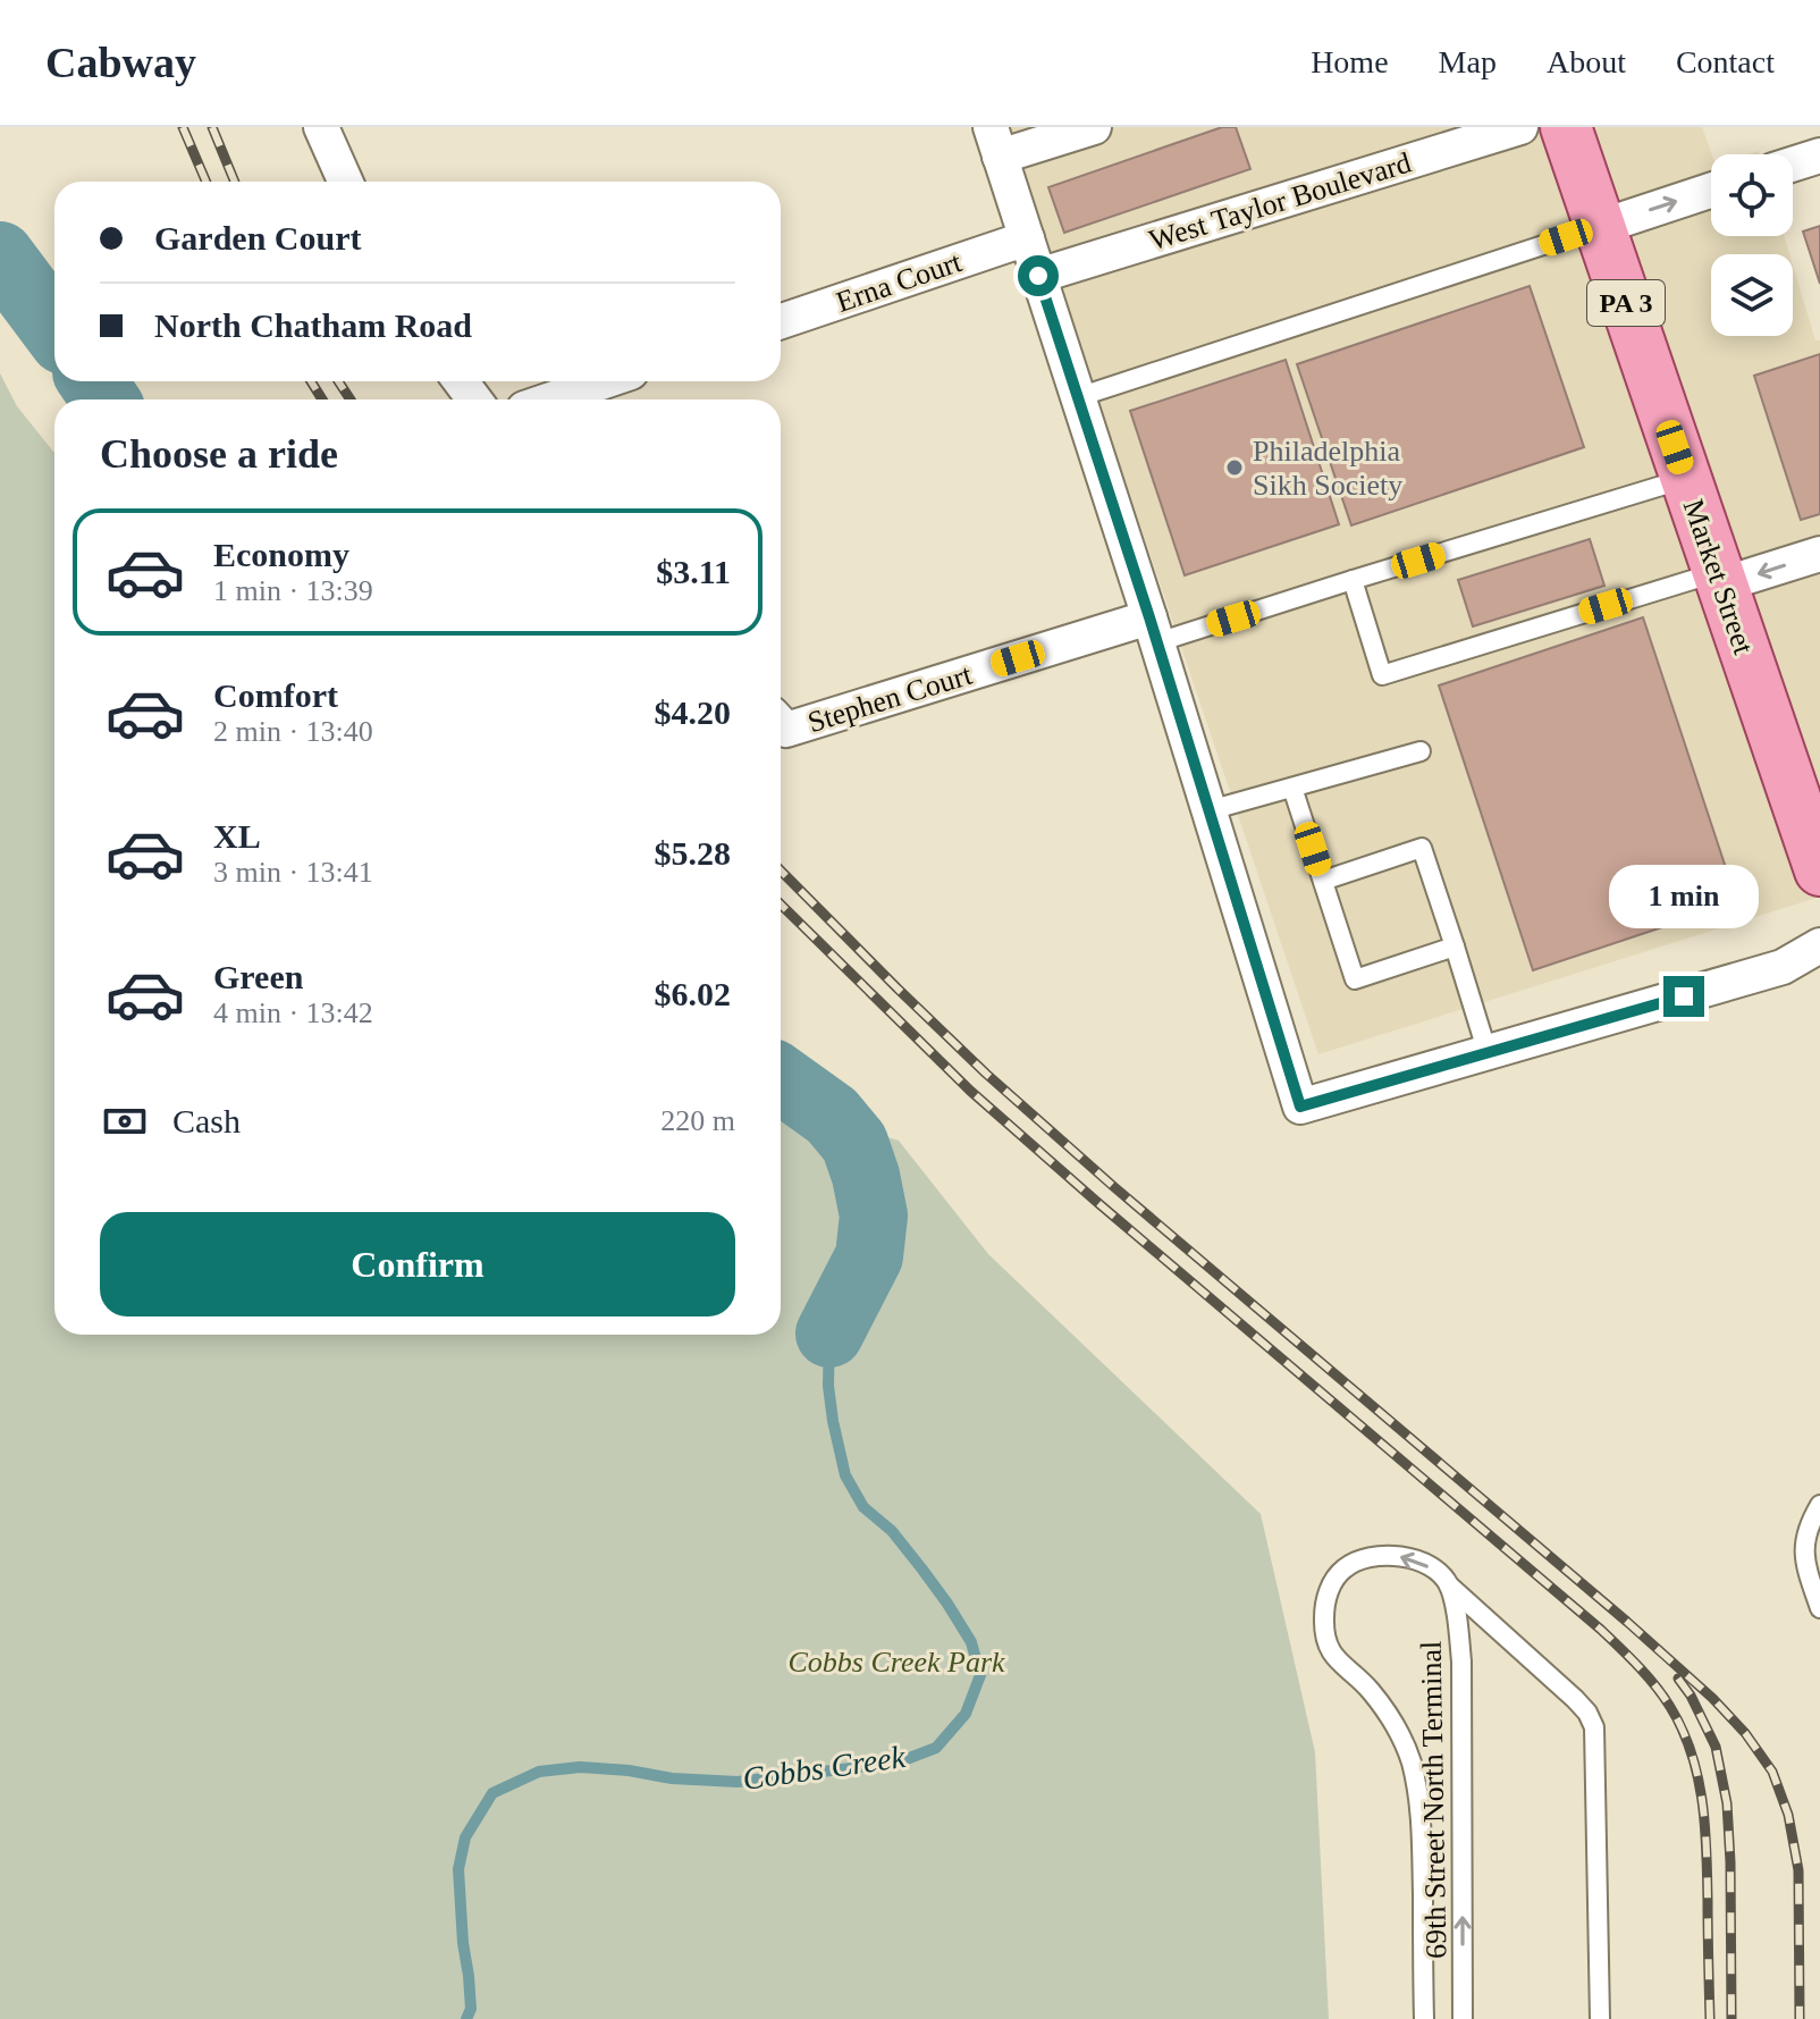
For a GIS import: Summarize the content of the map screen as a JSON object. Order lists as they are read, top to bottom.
{
  "streets": {
    "main road": ["PA 3", "Market Street"],
    "street": ["West Taylor Boulevard", "Erna Court", "Stephen Court"],
    "lane": ["69th Street North Terminal"]
  },
  "water": ["Cobbs Creek"],
  "parks": ["Cobbs Creek Park"],
  "places": ["Philadelphia Sikh Society"],
  "page": {
    "header": "Cabway",
    "nav": [
      "Home",
      "Map",
      "About",
      "Contact"
    ],
    "banner": ["Garden Court", "North Chatham Road"],
    "heading": "Choose a ride",
    "list": [
      {
        "name": "Economy",
        "note": "1 min · 13:39",
        "value": "$3.11"
      },
      {
        "name": "Comfort",
        "note": "2 min · 13:40",
        "value": "$4.20"
      },
      {
        "name": "XL",
        "note": "3 min · 13:41",
        "value": "$5.28"
      },
      {
        "name": "Green",
        "note": "4 min · 13:42",
        "value": "$6.02"
      }
    ],
    "bubble": "1 min",
    "pay": ["Cash", "220 m"],
    "buttons": "Confirm"
  }
}
